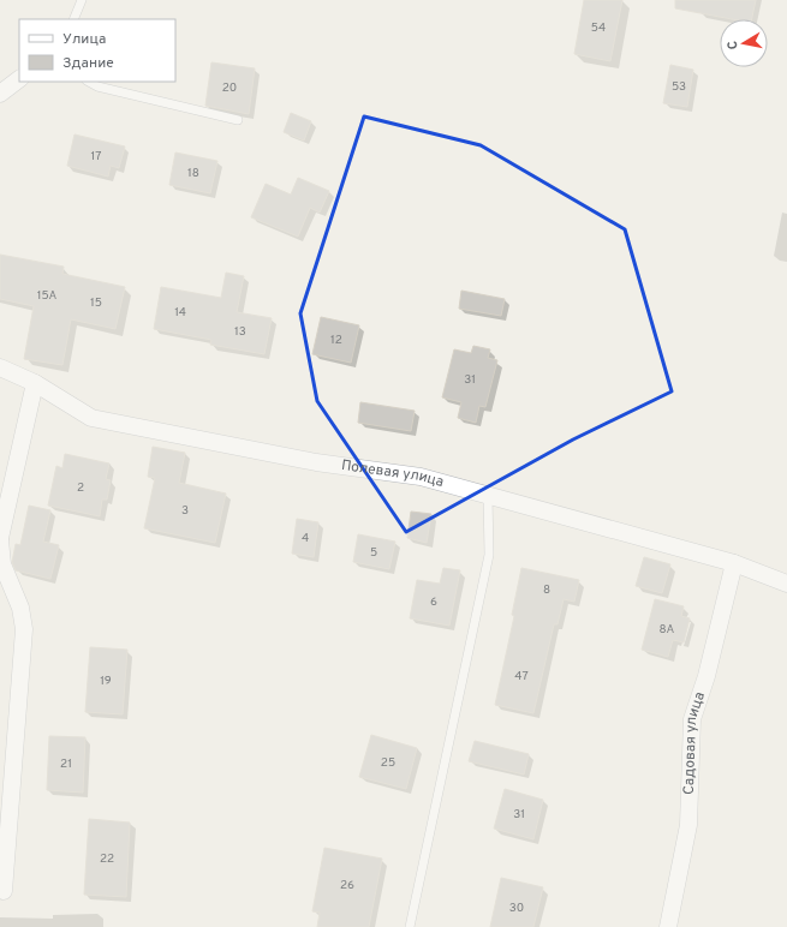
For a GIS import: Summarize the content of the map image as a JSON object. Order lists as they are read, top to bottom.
{
  "streets": {
    "street": ["Полевая улица", "Садовая улица"]
  },
  "crossings": [
    ["Полевая улица", "Садовая улица"]
  ],
  "house_numbers": [
    "54",
    "53",
    "20",
    "17",
    "18",
    "15А",
    "15",
    "14",
    "13",
    "12",
    "31",
    "2",
    "3",
    "4",
    "5",
    "8",
    "6",
    "8А",
    "47",
    "19",
    "25",
    "21",
    "31",
    "22",
    "26",
    "30"
  ],
  "legend": ["Улица", "Здание"],
  "north": "left"
}
